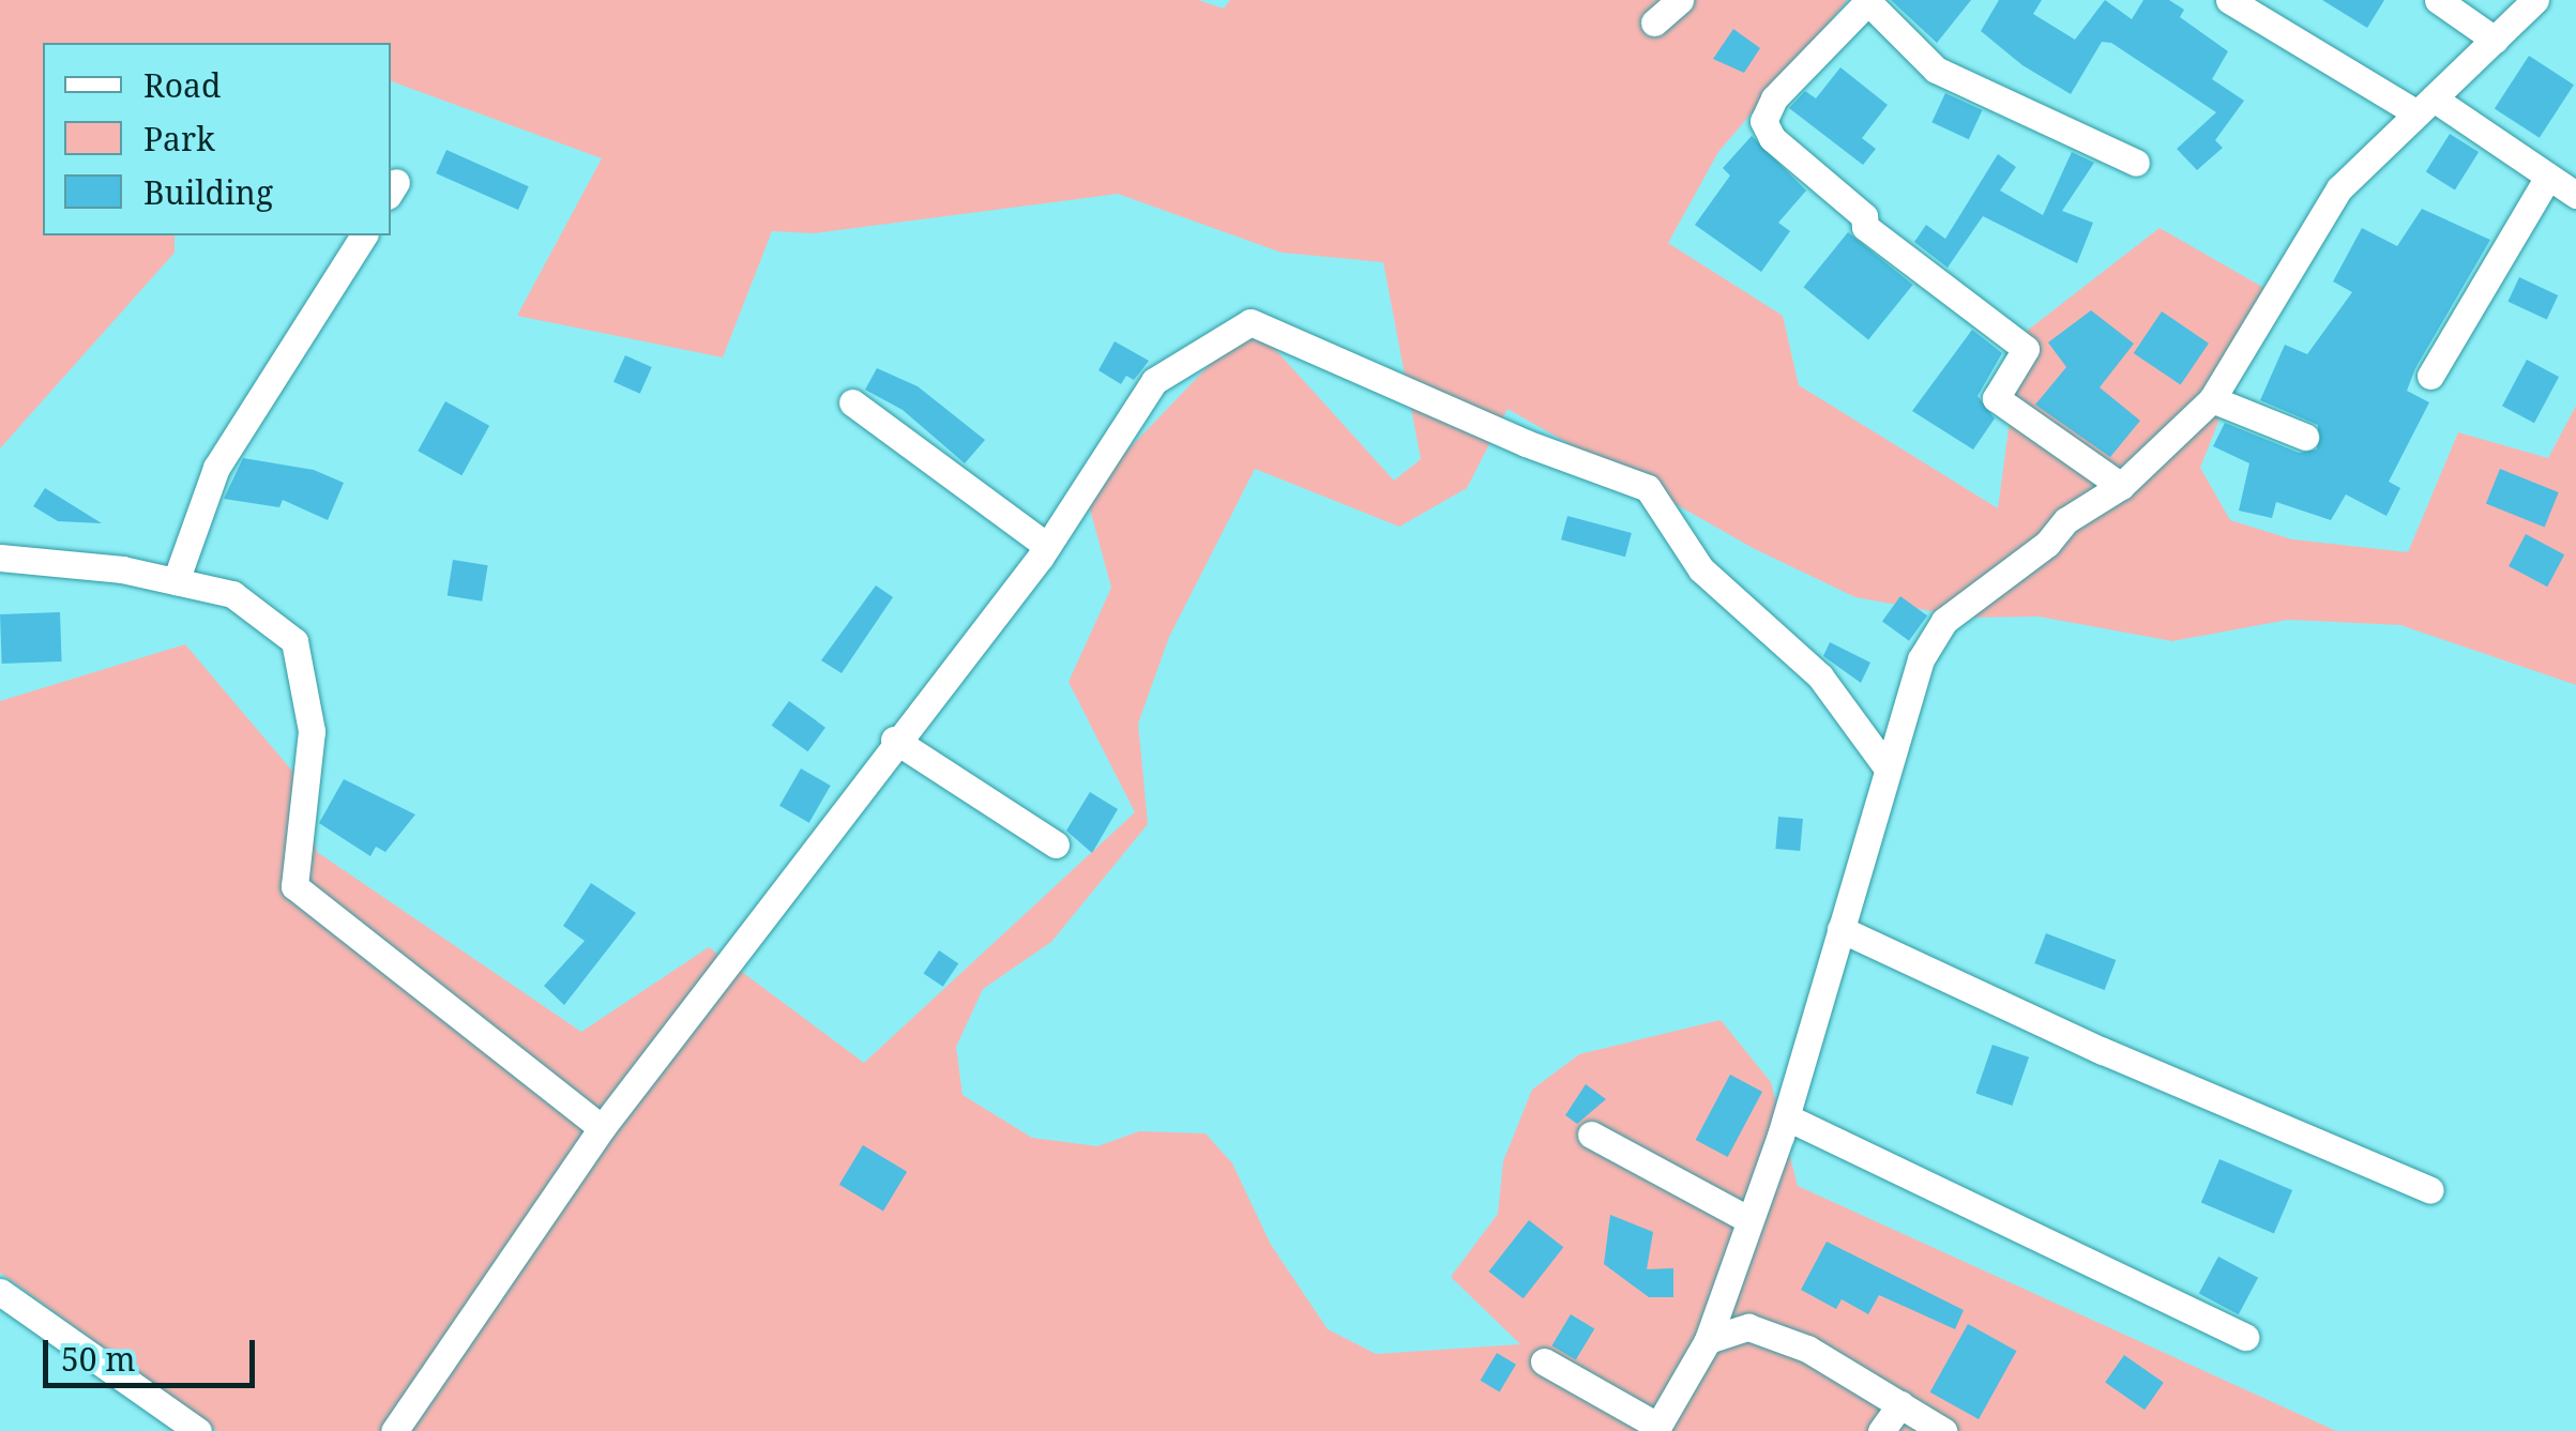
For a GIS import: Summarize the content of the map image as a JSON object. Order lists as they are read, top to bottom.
{
  "legend": ["Road", "Park", "Building"],
  "scale_bar": "50 m"
}
